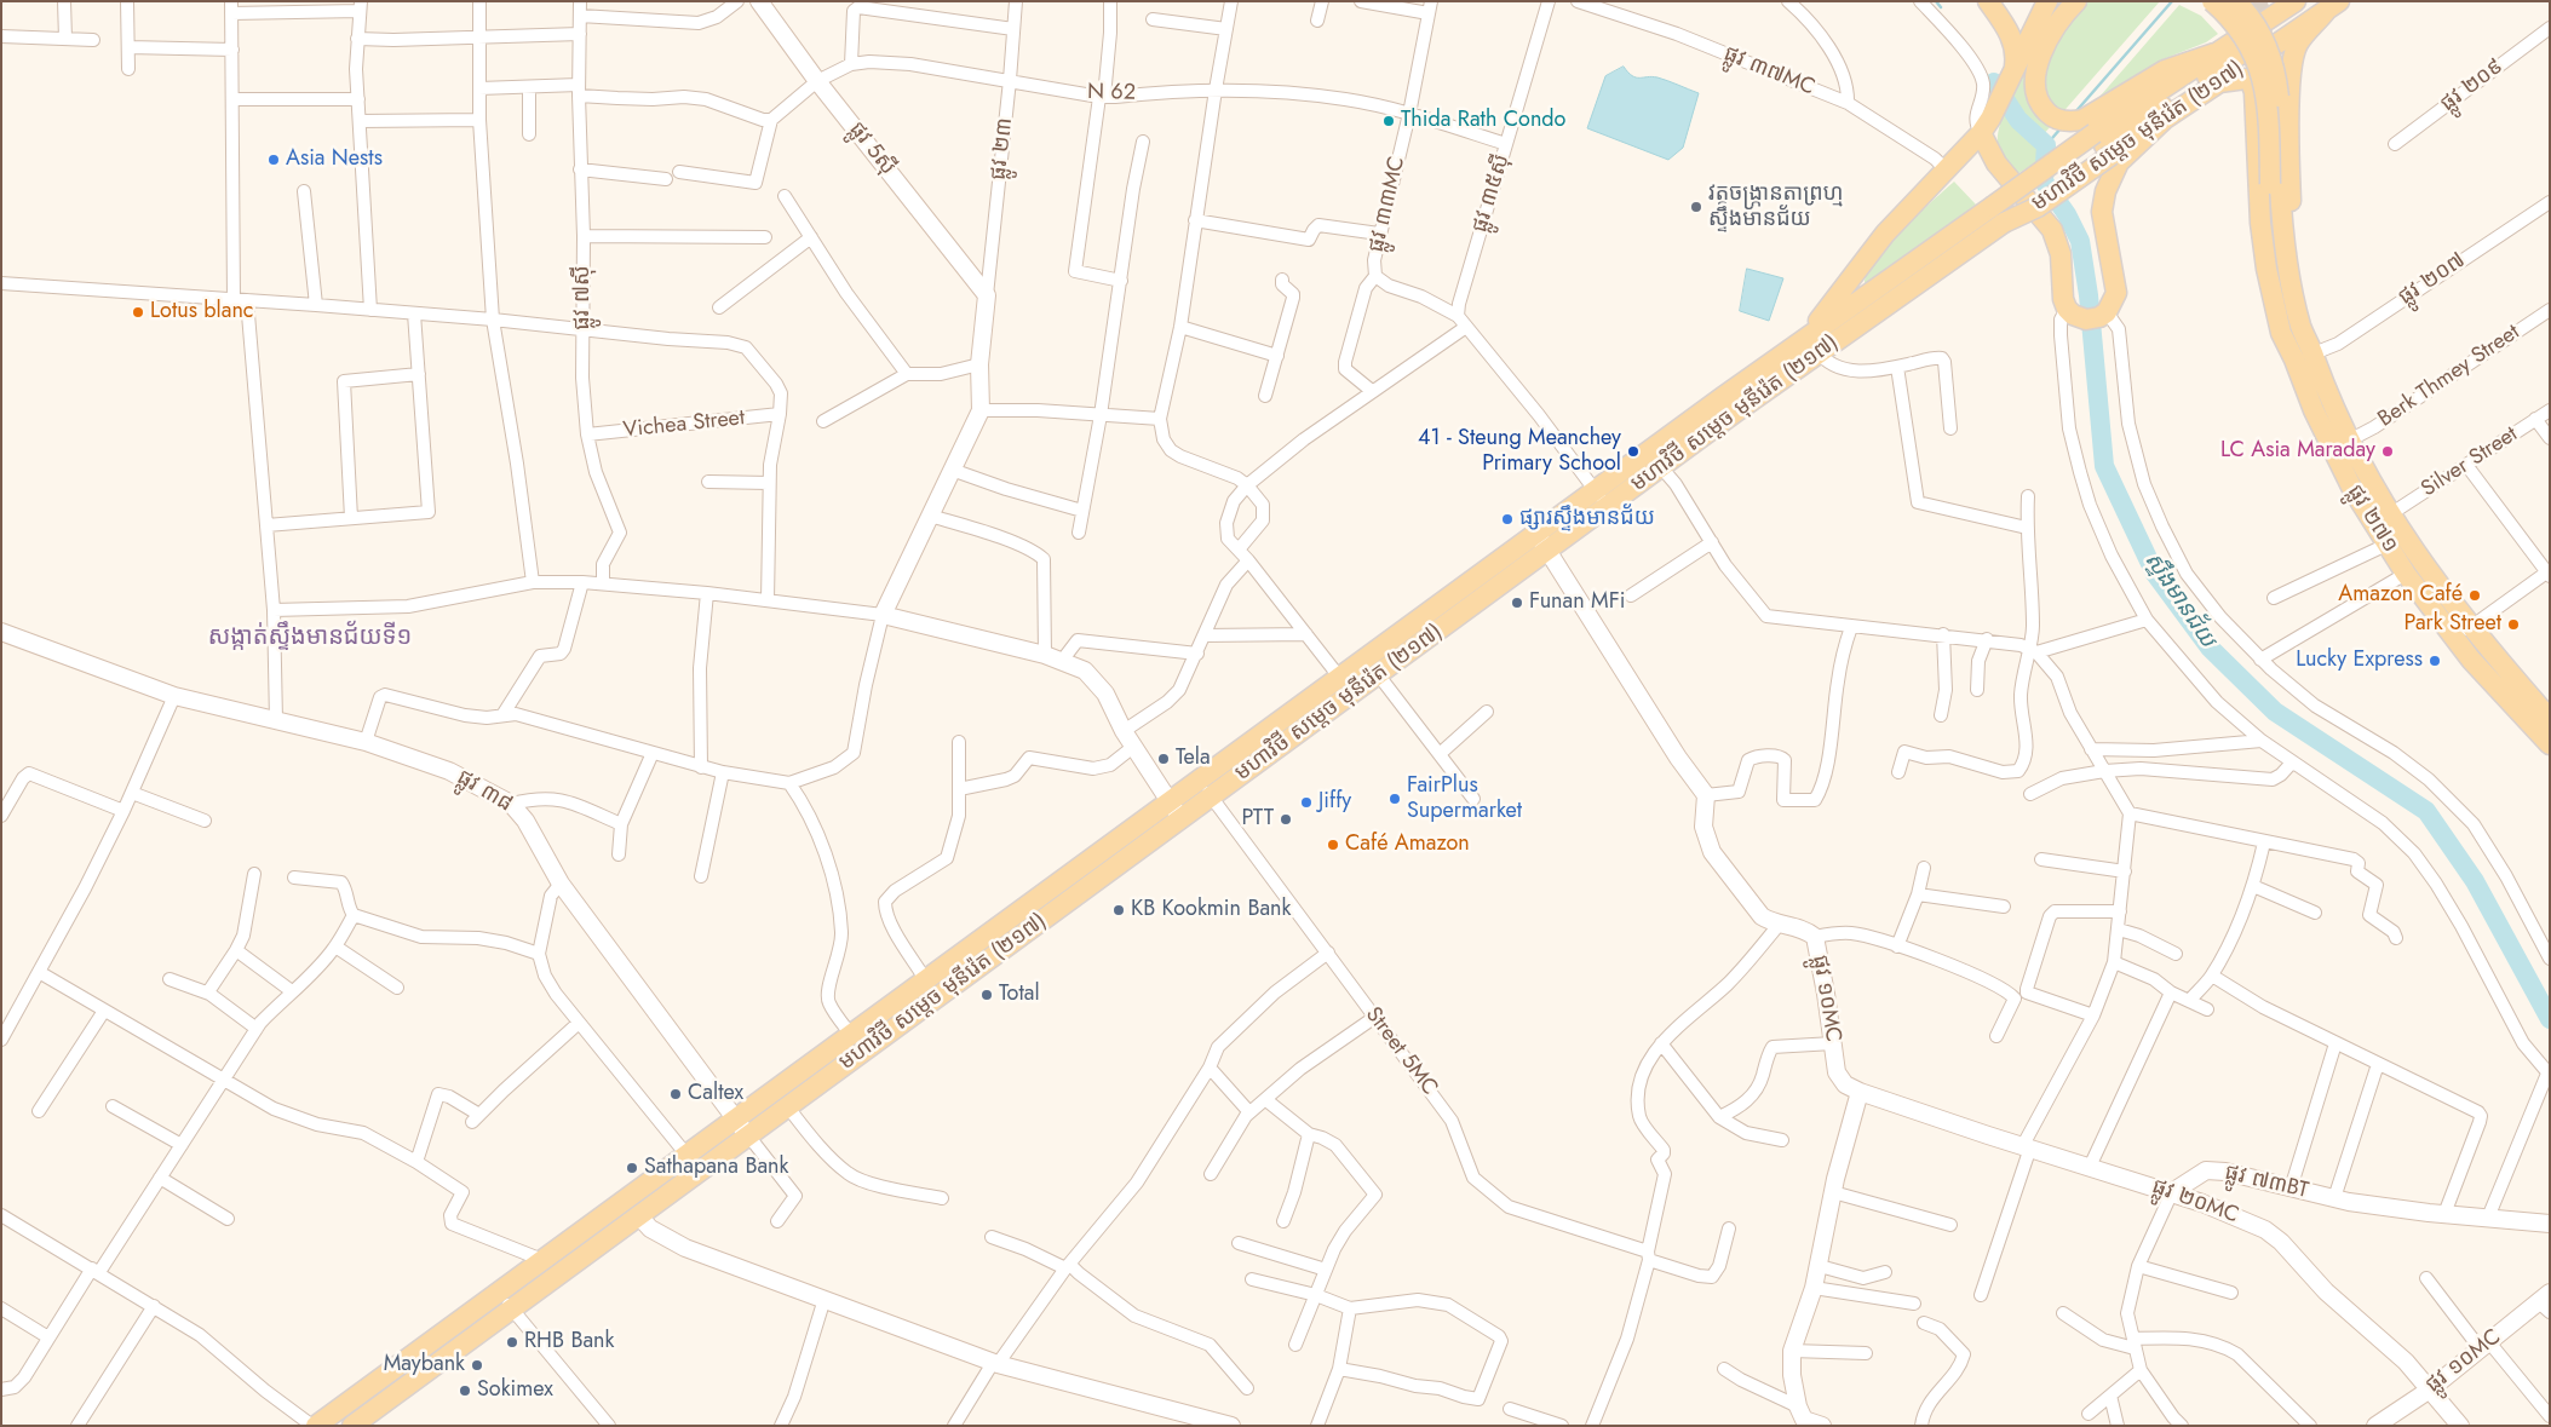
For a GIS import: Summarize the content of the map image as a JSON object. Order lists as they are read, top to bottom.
{
  "streets": {
    "main road": ["មហាវិថី សម្តេច មុនីរ៉េត (២១៧)", "ផ្លូវ ២៧១"],
    "street": [
      "ផ្លូវ ៣៧MC",
      "ផ្លូវ ២០៩",
      "N 62",
      "ផ្លូវ 5ស៊ី",
      "ផ្លូវ ២៣",
      "ផ្លូវ ៣៥ស៊ី",
      "ផ្លូវ ៣៣MC",
      "ផ្លូវ ២០៧",
      "ផ្លូវ ៧ស៊ី",
      "Berk Thmey Street",
      "Vichea Street",
      "Silver Street",
      "ផ្លូវ ៣៨",
      "ផ្លូវ ១០MC",
      "Street 5MC",
      "ផ្លូវ ៧៣BT",
      "ផ្លូវ ២០MC"
    ]
  },
  "crossings": [
    ["N 62", "ផ្លូវ 5ស៊ី"],
    ["N 62", "ផ្លូវ ២៣"],
    ["N 62", "ផ្លូវ ៣៥ស៊ី"],
    ["N 62", "ផ្លូវ ៣៣MC"],
    ["មហាវិថី សម្តេច មុនីរ៉េត (២១៧)", "ផ្លូវ ៣៨"],
    ["មហាវិថី សម្តេច មុនីរ៉េត (២១៧)", "Street 5MC"],
    ["ផ្លូវ 5ស៊ី", "ផ្លូវ ២៣"],
    ["ផ្លូវ ២០៧", "ផ្លូវ ២៧១"],
    ["ផ្លូវ ៧ស៊ី", "Vichea Street"],
    ["Berk Thmey Street", "ផ្លូវ ២៧១"],
    ["Silver Street", "ផ្លូវ ២៧១"],
    ["ផ្លូវ ១០MC", "ផ្លូវ ២០MC"],
    ["ផ្លូវ ៧៣BT", "ផ្លូវ ២០MC"]
  ],
  "districts": ["សង្កាត់ស្ទឹងមានជ័យទី១"],
  "water": ["ស្ទឹងមានជ័យ"],
  "places": [
    "Thida Rath Condo",
    "Asia Nests",
    "វត្តចង្ក្រានតាព្រហ្ម ស្ទឹងមានជ័យ",
    "Lotus blanc",
    "41 - Steung Meanchey Primary School",
    "LC Asia Maraday",
    "ផ្សារស្ទឹងមានជ័យ",
    "Amazon Café",
    "Funan MFi",
    "Park Street",
    "Lucky Express",
    "Tela",
    "FairPlus Supermarket",
    "Jiffy",
    "PTT",
    "Café Amazon",
    "KB Kookmin Bank",
    "Total",
    "Caltex",
    "Sathapana Bank",
    "RHB Bank",
    "Maybank",
    "Sokimex"
  ]
}
